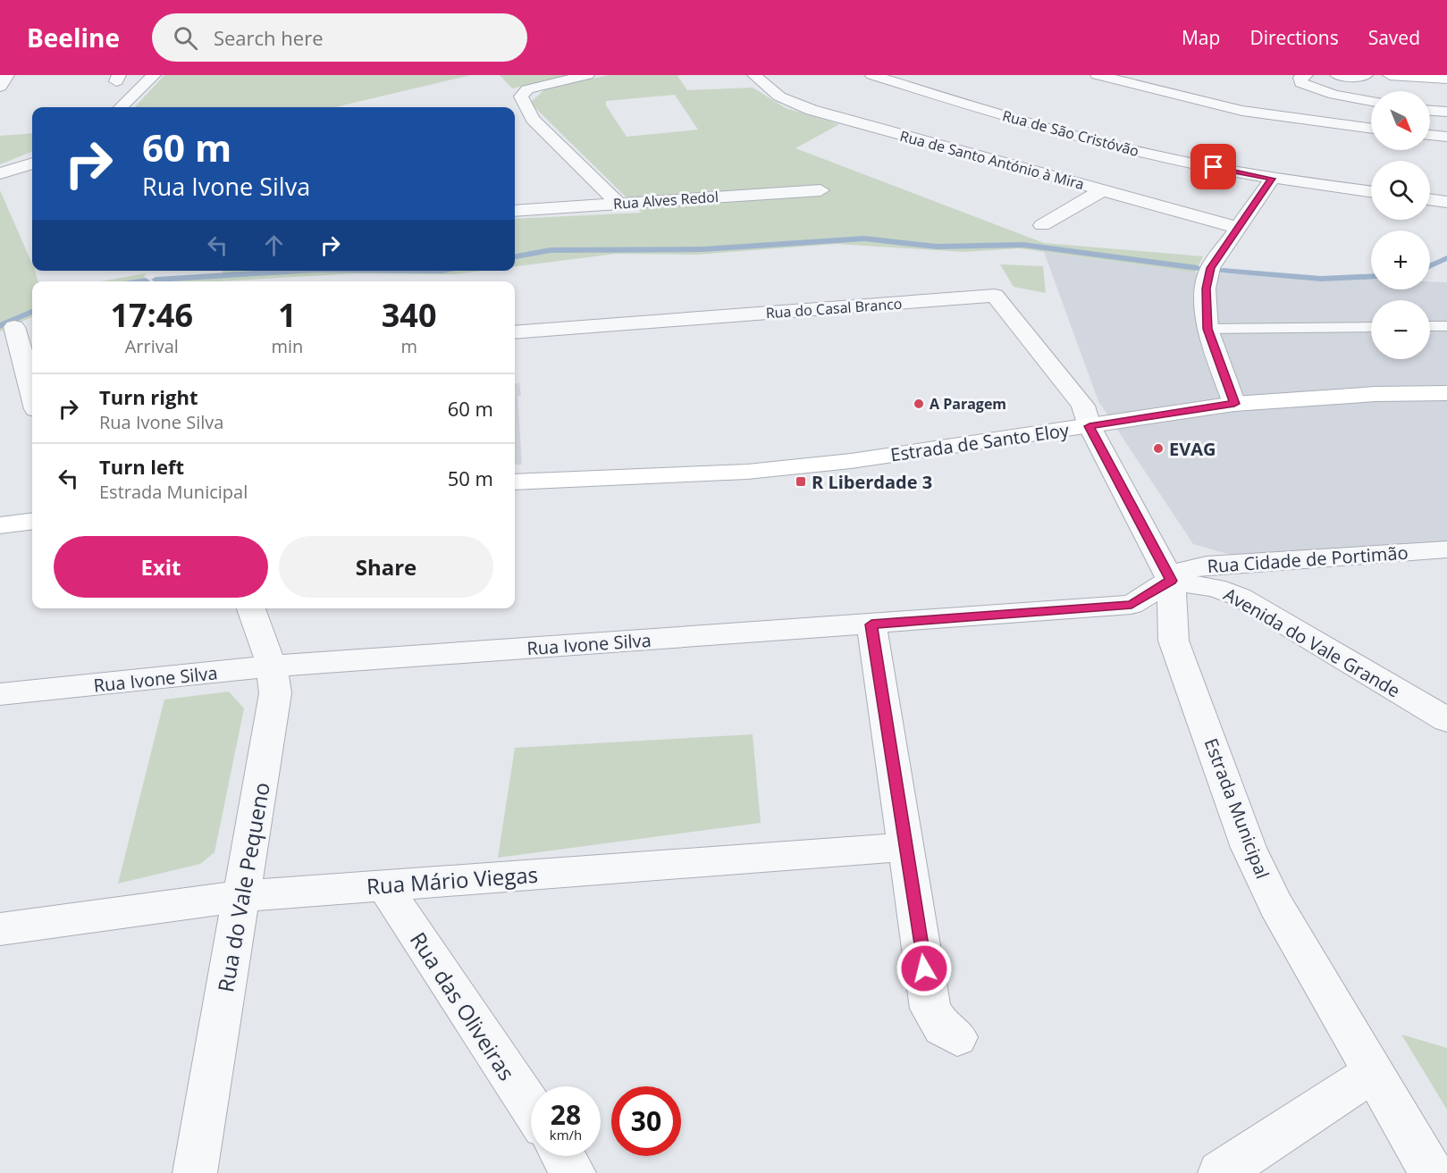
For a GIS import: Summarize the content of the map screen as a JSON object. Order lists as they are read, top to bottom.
{
  "streets": {
    "main road": ["Estrada de Santo Eloy"],
    "street": [
      "Rua de São Cristóvão",
      "Rua de Santo António à Mira",
      "Rua Alves Redol",
      "Rua do Casal Branco",
      "Rua Cidade de Portimão",
      "Avenida do Vale Grande",
      "Rua Ivone Silva",
      "Estrada Municipal",
      "Rua Mário Viegas",
      "Rua do Vale Pequeno",
      "Rua das Oliveiras"
    ]
  },
  "crossings": [
    ["Rua do Casal Branco", "Estrada de Santo Eloy"],
    ["Rua do Casal Branco", "Estrada Municipal"],
    ["Estrada de Santo Eloy", "Estrada Municipal"],
    ["Rua Cidade de Portimão", "Avenida do Vale Grande"],
    ["Rua Cidade de Portimão", "Rua Ivone Silva"],
    ["Rua Cidade de Portimão", "Estrada Municipal"],
    ["Avenida do Vale Grande", "Rua Ivone Silva"],
    ["Avenida do Vale Grande", "Estrada Municipal"],
    ["Rua Ivone Silva", "Estrada Municipal"],
    ["Rua Ivone Silva", "Rua do Vale Pequeno"],
    ["Rua Mário Viegas", "Rua do Vale Pequeno"],
    ["Rua Mário Viegas", "Rua das Oliveiras"]
  ],
  "places": {
    "other": ["A Paragem", "EVAG"],
    "transit": ["R Liberdade 3"]
  },
  "north": "bottom right",
  "page": {
    "header": "Beeline",
    "search": "Search here",
    "nav": ["Map", "Directions", "Saved"],
    "map_buttons": ["+", "−"],
    "turn": ["60 m", "Rua Ivone Silva"],
    "eta": [
      "17:46",
      "Arrival",
      "1",
      "min",
      "340",
      "m"
    ],
    "list": [
      {
        "name": "Turn right",
        "note": "Rua Ivone Silva",
        "value": "60 m"
      },
      {
        "name": "Turn left",
        "note": "Estrada Municipal",
        "value": "50 m"
      }
    ],
    "buttons": ["Exit", "Share"],
    "speed": "28 km/h",
    "limit": "30"
  }
}
